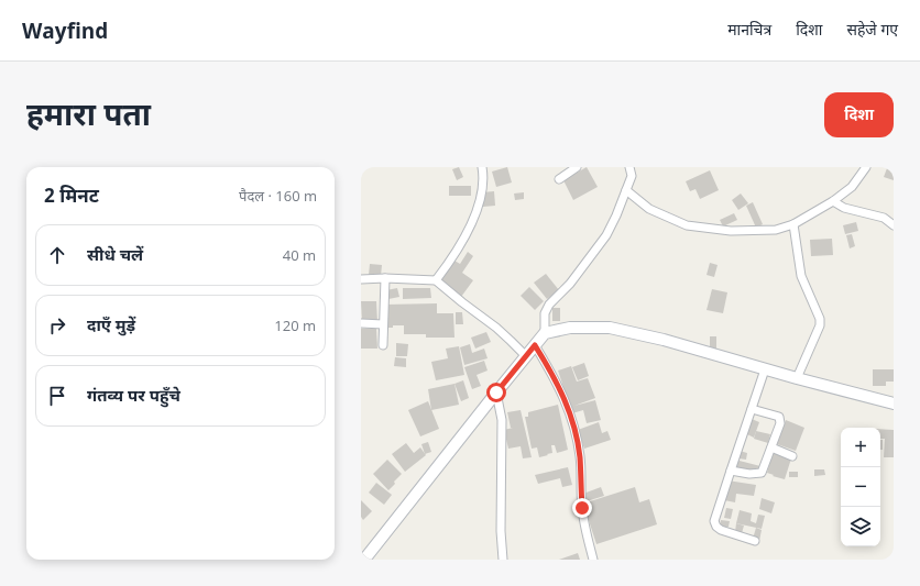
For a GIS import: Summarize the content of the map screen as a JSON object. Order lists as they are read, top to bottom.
{
  "page": {
    "header": "Wayfind",
    "nav": ["मानचित्र", "दिशा", "सहेजे गए"],
    "title": "हमारा पता",
    "buttons": "दिशा",
    "heading": ["2 मिनट", "पैदल · 160 m"],
    "list": [
      ["सीधे चलें", "40 m"],
      ["दाएँ मुड़ें", "120 m"],
      "गंतव्य पर पहुँचे"
    ],
    "map_buttons": ["+", "−"]
  }
}
